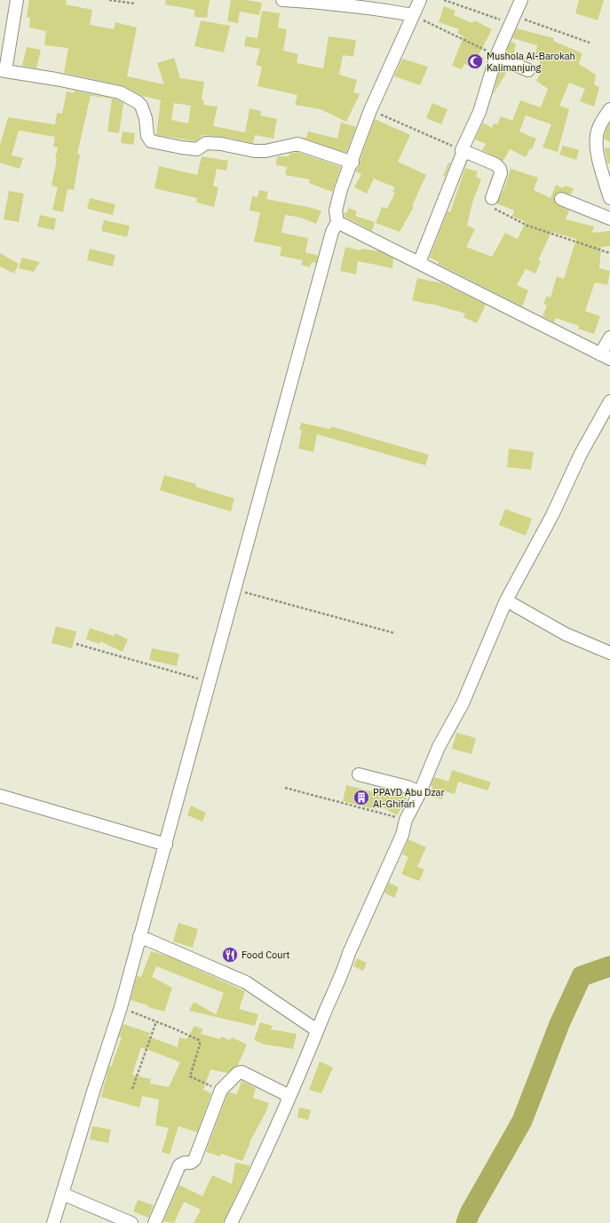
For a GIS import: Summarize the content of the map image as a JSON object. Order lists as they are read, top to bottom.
{
  "places": {
    "mosque": ["Mushola Al-Barokah Kalimanjung"],
    "building": ["PPAYD Abu Dzar Al-Ghifari"],
    "restaurant": ["Food Court"]
  }
}
